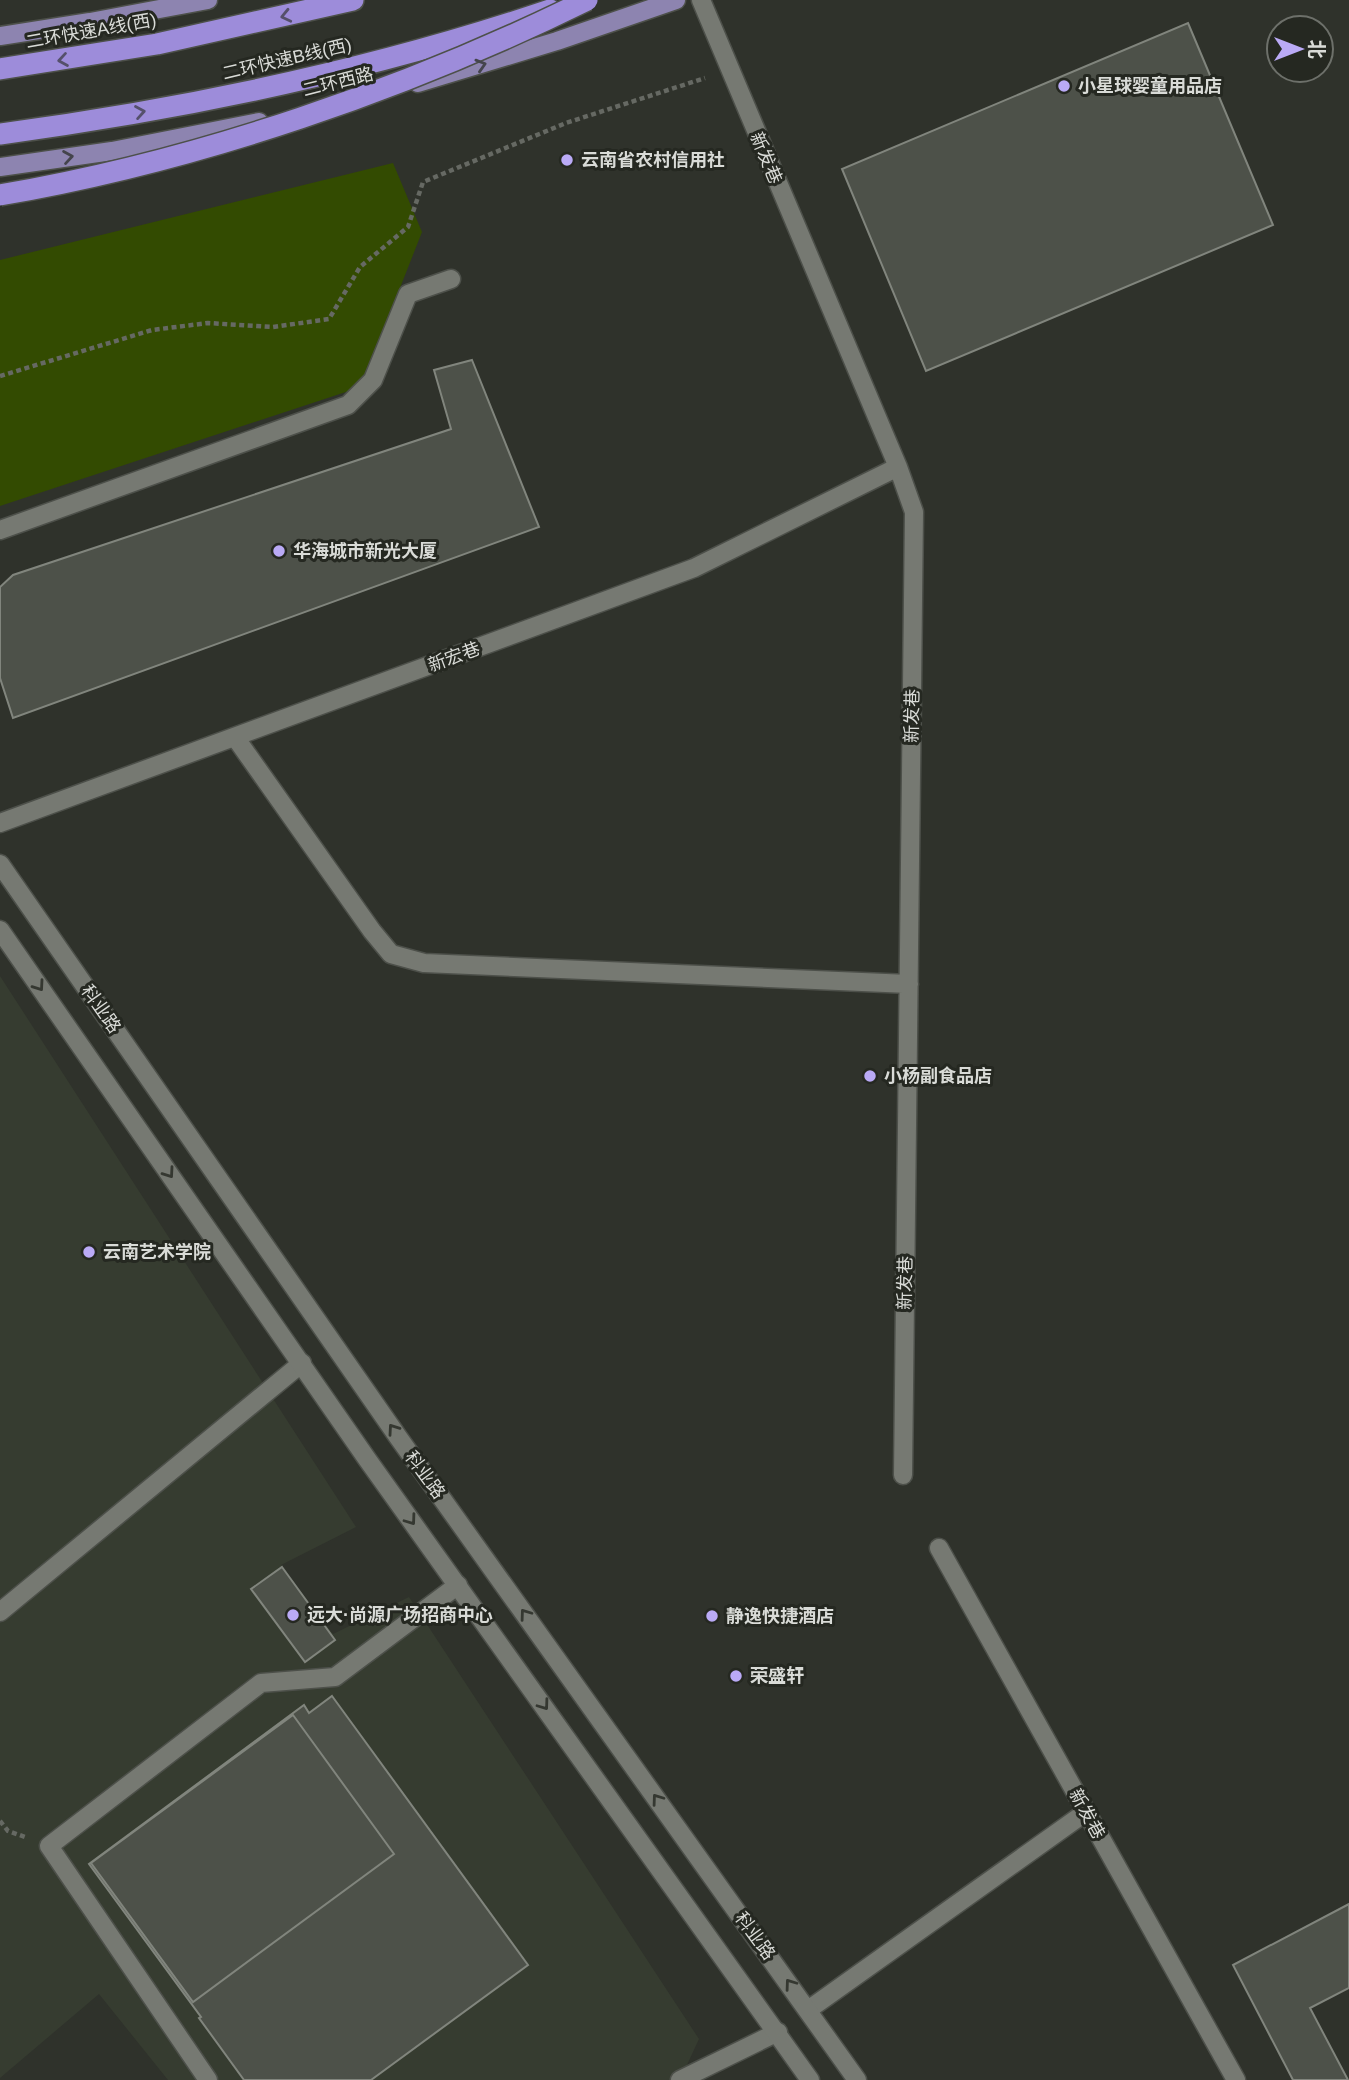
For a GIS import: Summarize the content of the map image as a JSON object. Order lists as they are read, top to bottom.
{
  "streets": {
    "highway": ["二环快速A线(西)", "二环快速B线(西)"],
    "main road": ["二环西路"],
    "street": ["新发巷", "新宏巷", "科业路"]
  },
  "crossings": [
    ["新发巷", "新宏巷"]
  ],
  "places": [
    "小星球婴童用品店",
    "云南省农村信用社",
    "华海城市新光大厦",
    "小杨副食品店",
    "云南艺术学院",
    "远大·尚源广场招商中心",
    "静逸快捷酒店",
    "荣盛轩"
  ],
  "north": "right"
}
